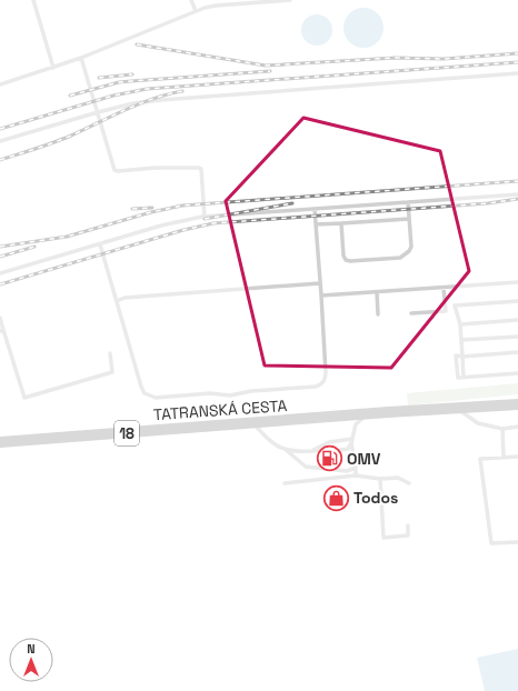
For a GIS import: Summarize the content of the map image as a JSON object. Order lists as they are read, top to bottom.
{
  "streets": {
    "main road": ["TATRANSKÁ CESTA", "18"]
  },
  "crossings": [
    ["TATRANSKÁ CESTA", "18"]
  ],
  "places": {
    "fuel station": ["OMV"],
    "shop": ["Todos"]
  },
  "north": "top"
}
